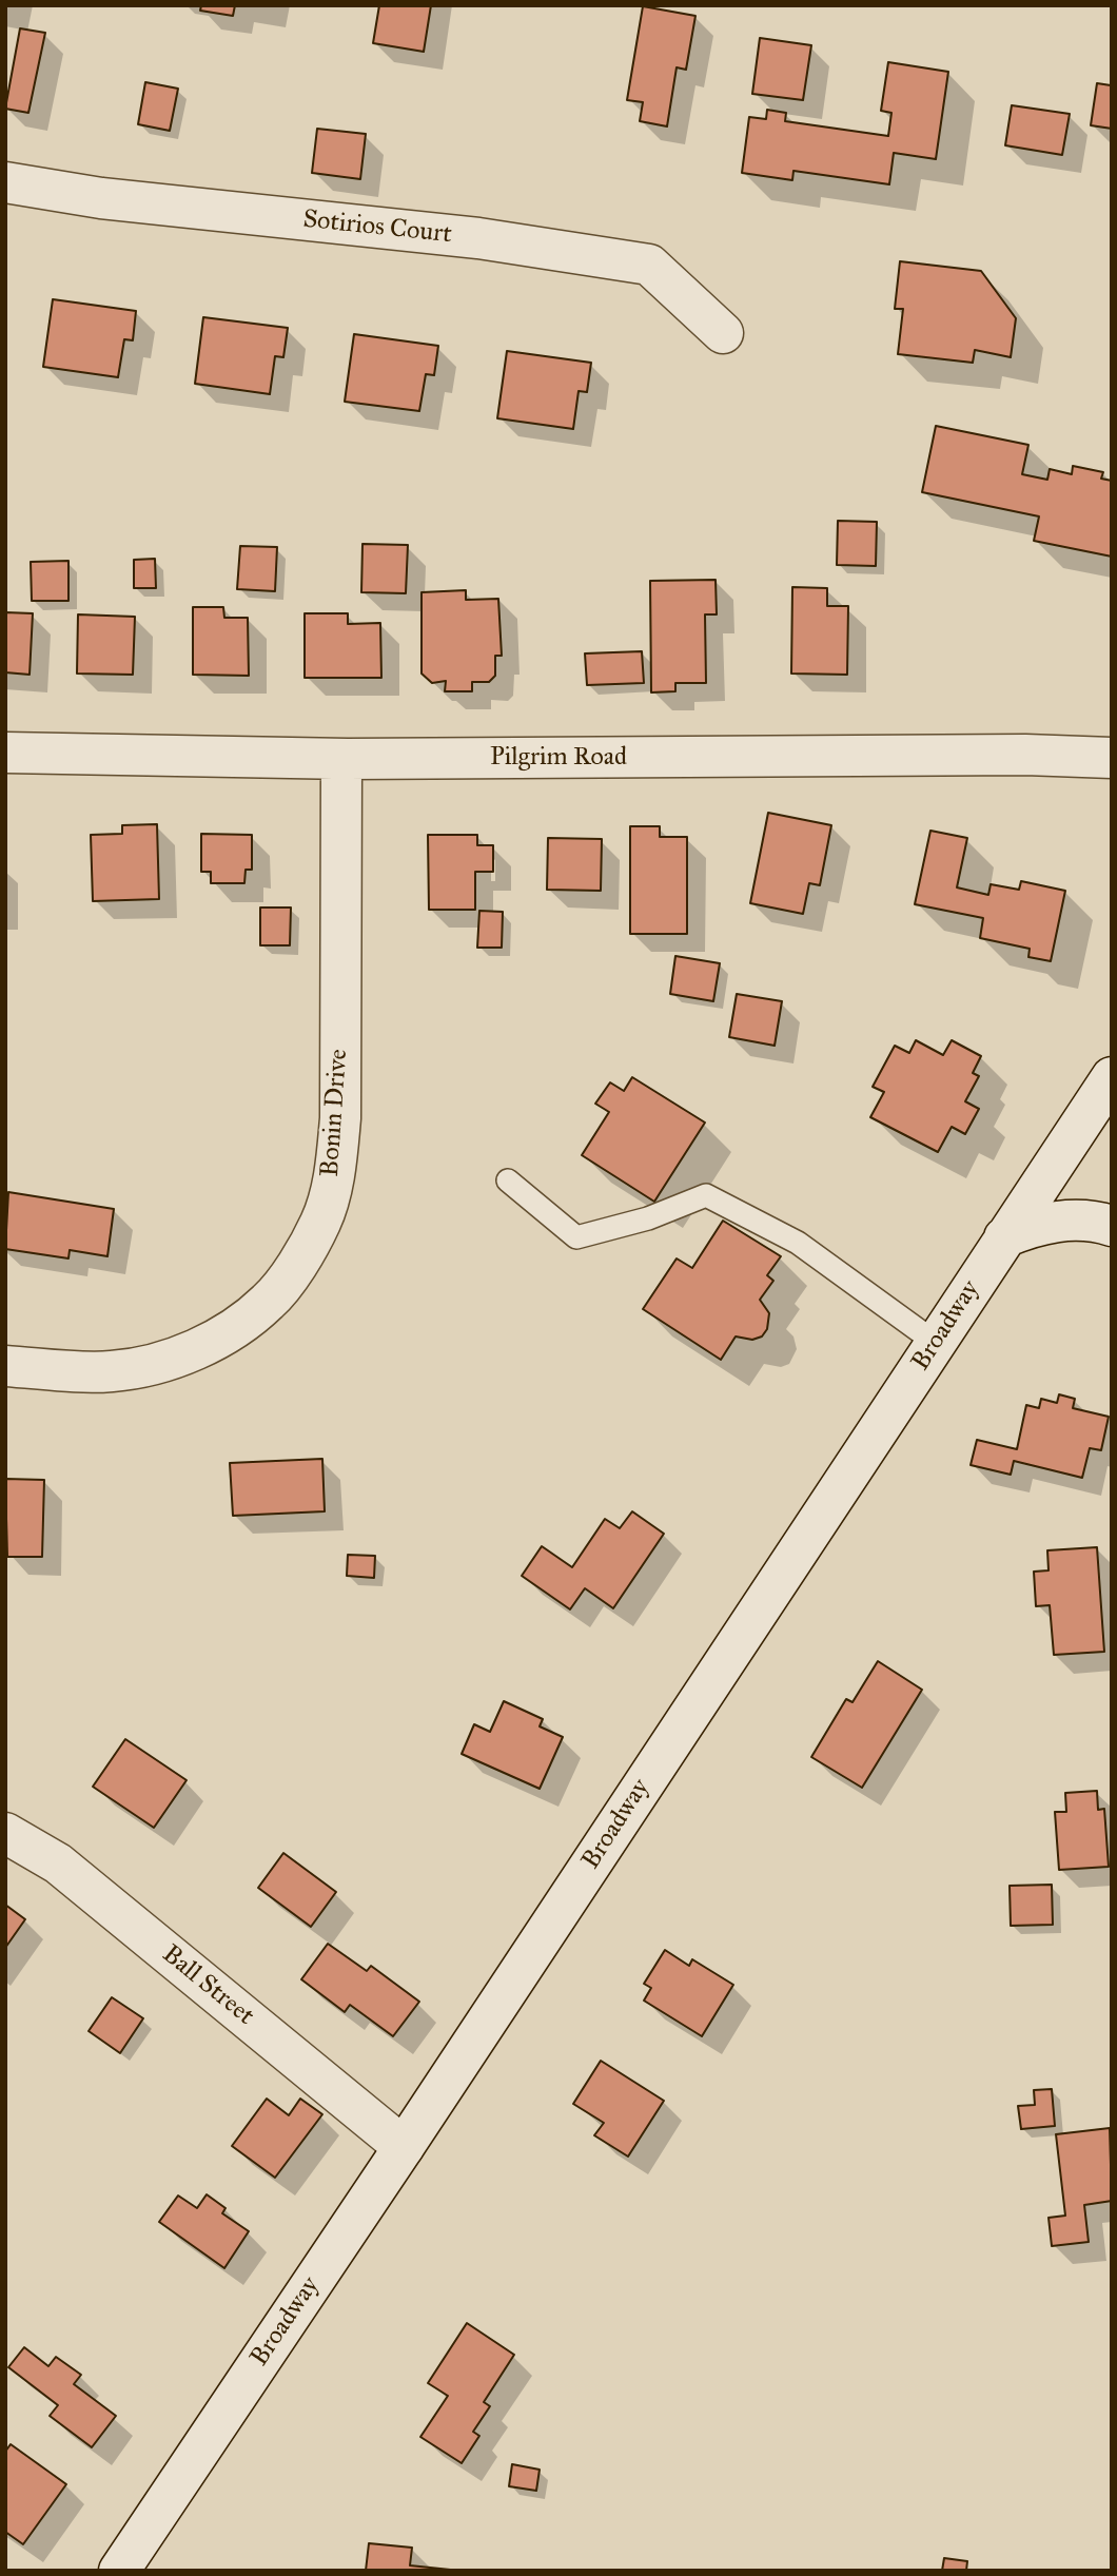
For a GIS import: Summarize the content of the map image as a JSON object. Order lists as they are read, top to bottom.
{
  "streets": {
    "street": [
      "Sotirios Court",
      "Pilgrim Road",
      "Bonin Drive",
      "Broadway",
      "Ball Street"
    ]
  },
  "crossings": [
    ["Pilgrim Road", "Bonin Drive"],
    ["Broadway", "Ball Street"]
  ]
}
